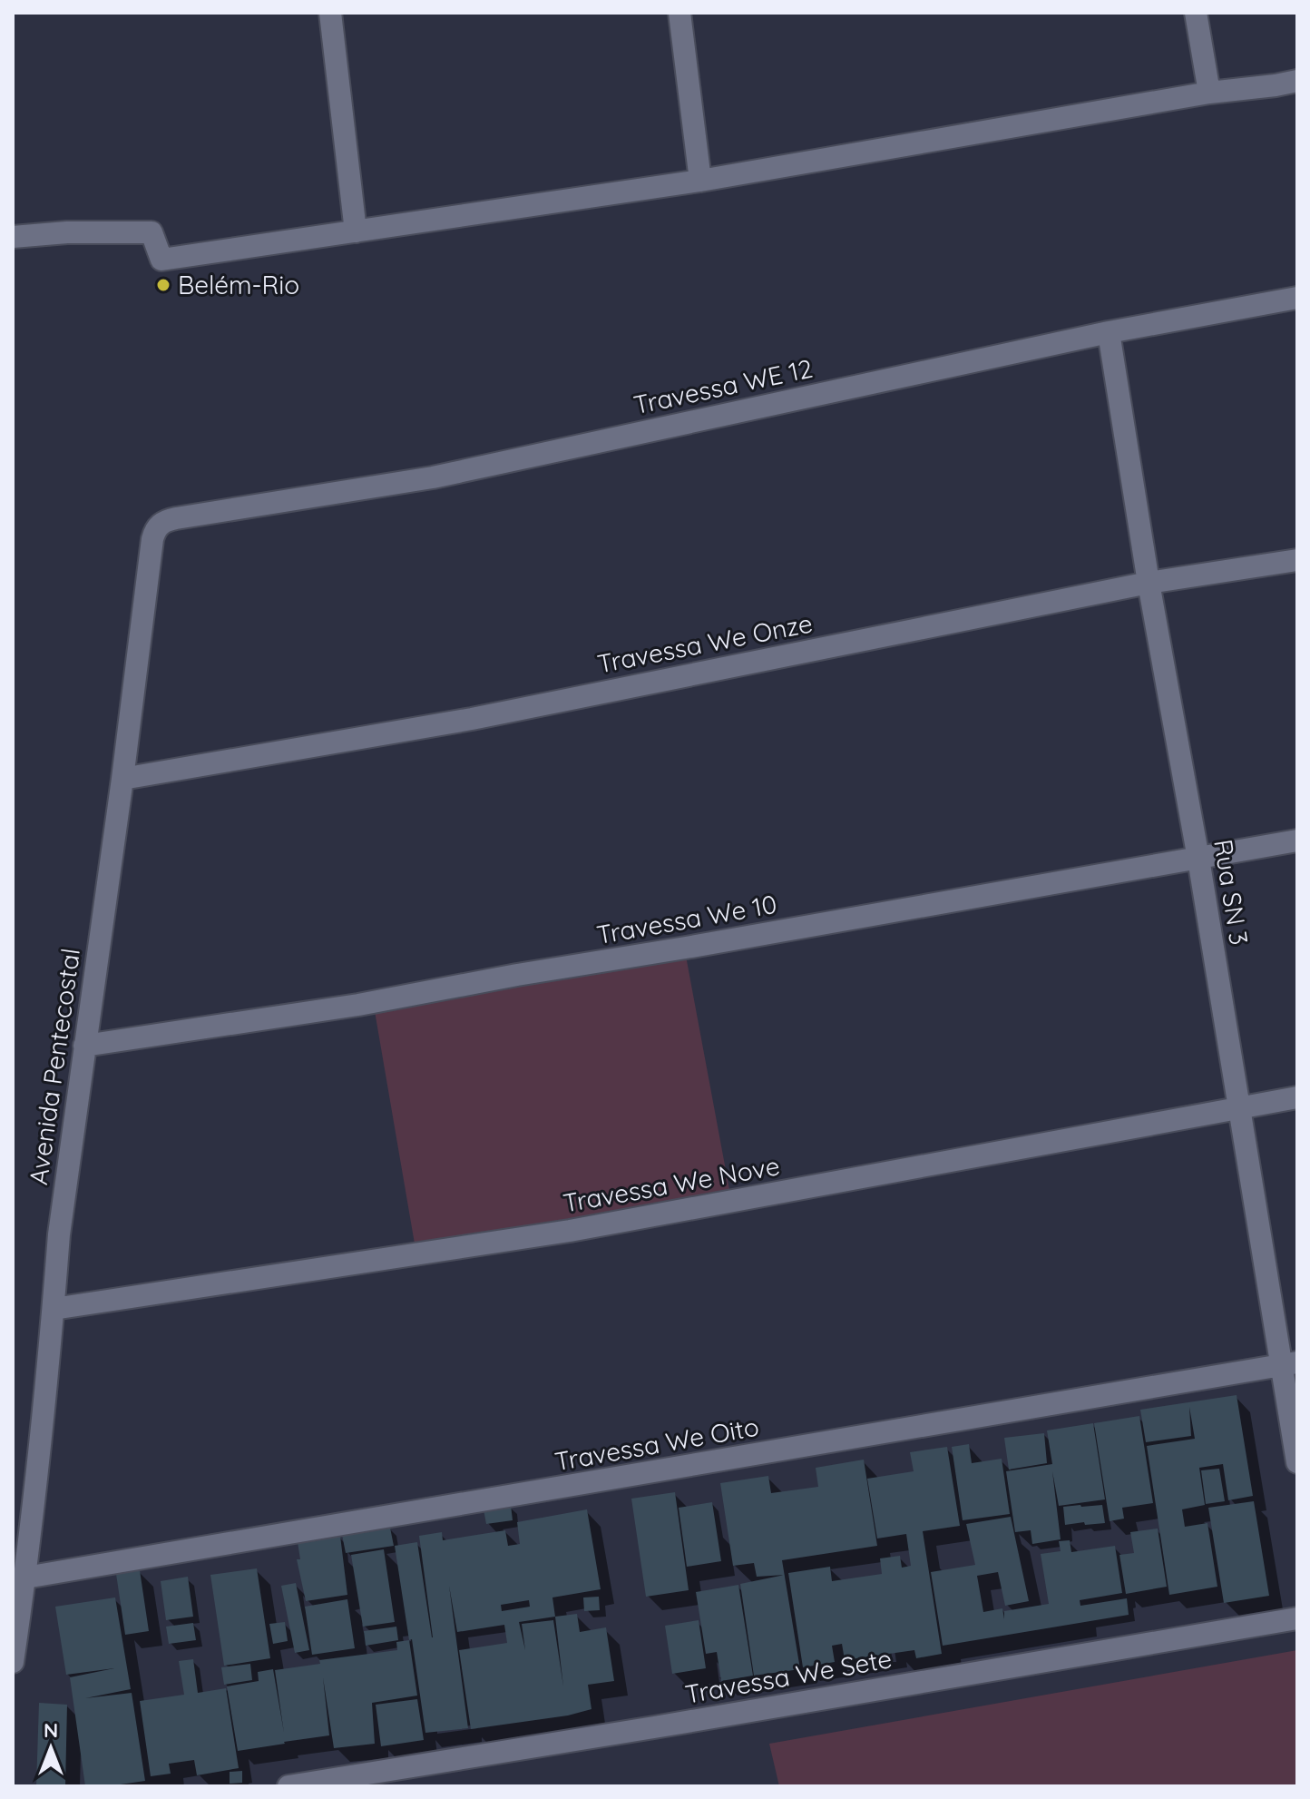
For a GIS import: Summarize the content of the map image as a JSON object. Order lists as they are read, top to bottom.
{
  "streets": {
    "street": [
      "Travessa WE 12",
      "Travessa We Onze",
      "Rua SN 3",
      "Travessa We 10",
      "Avenida Pentecostal",
      "Travessa We Nove",
      "Travessa We Oito",
      "Travessa We Sete"
    ]
  },
  "crossings": [
    ["Travessa WE 12", "Rua SN 3"],
    ["Travessa WE 12", "Avenida Pentecostal"],
    ["Travessa We Onze", "Rua SN 3"],
    ["Travessa We Onze", "Avenida Pentecostal"],
    ["Rua SN 3", "Travessa We 10"],
    ["Rua SN 3", "Travessa We Nove"],
    ["Rua SN 3", "Travessa We Oito"],
    ["Travessa We 10", "Avenida Pentecostal"],
    ["Avenida Pentecostal", "Travessa We Nove"],
    ["Avenida Pentecostal", "Travessa We Oito"]
  ],
  "places": ["Belém-Rio"],
  "north": "top"
}
